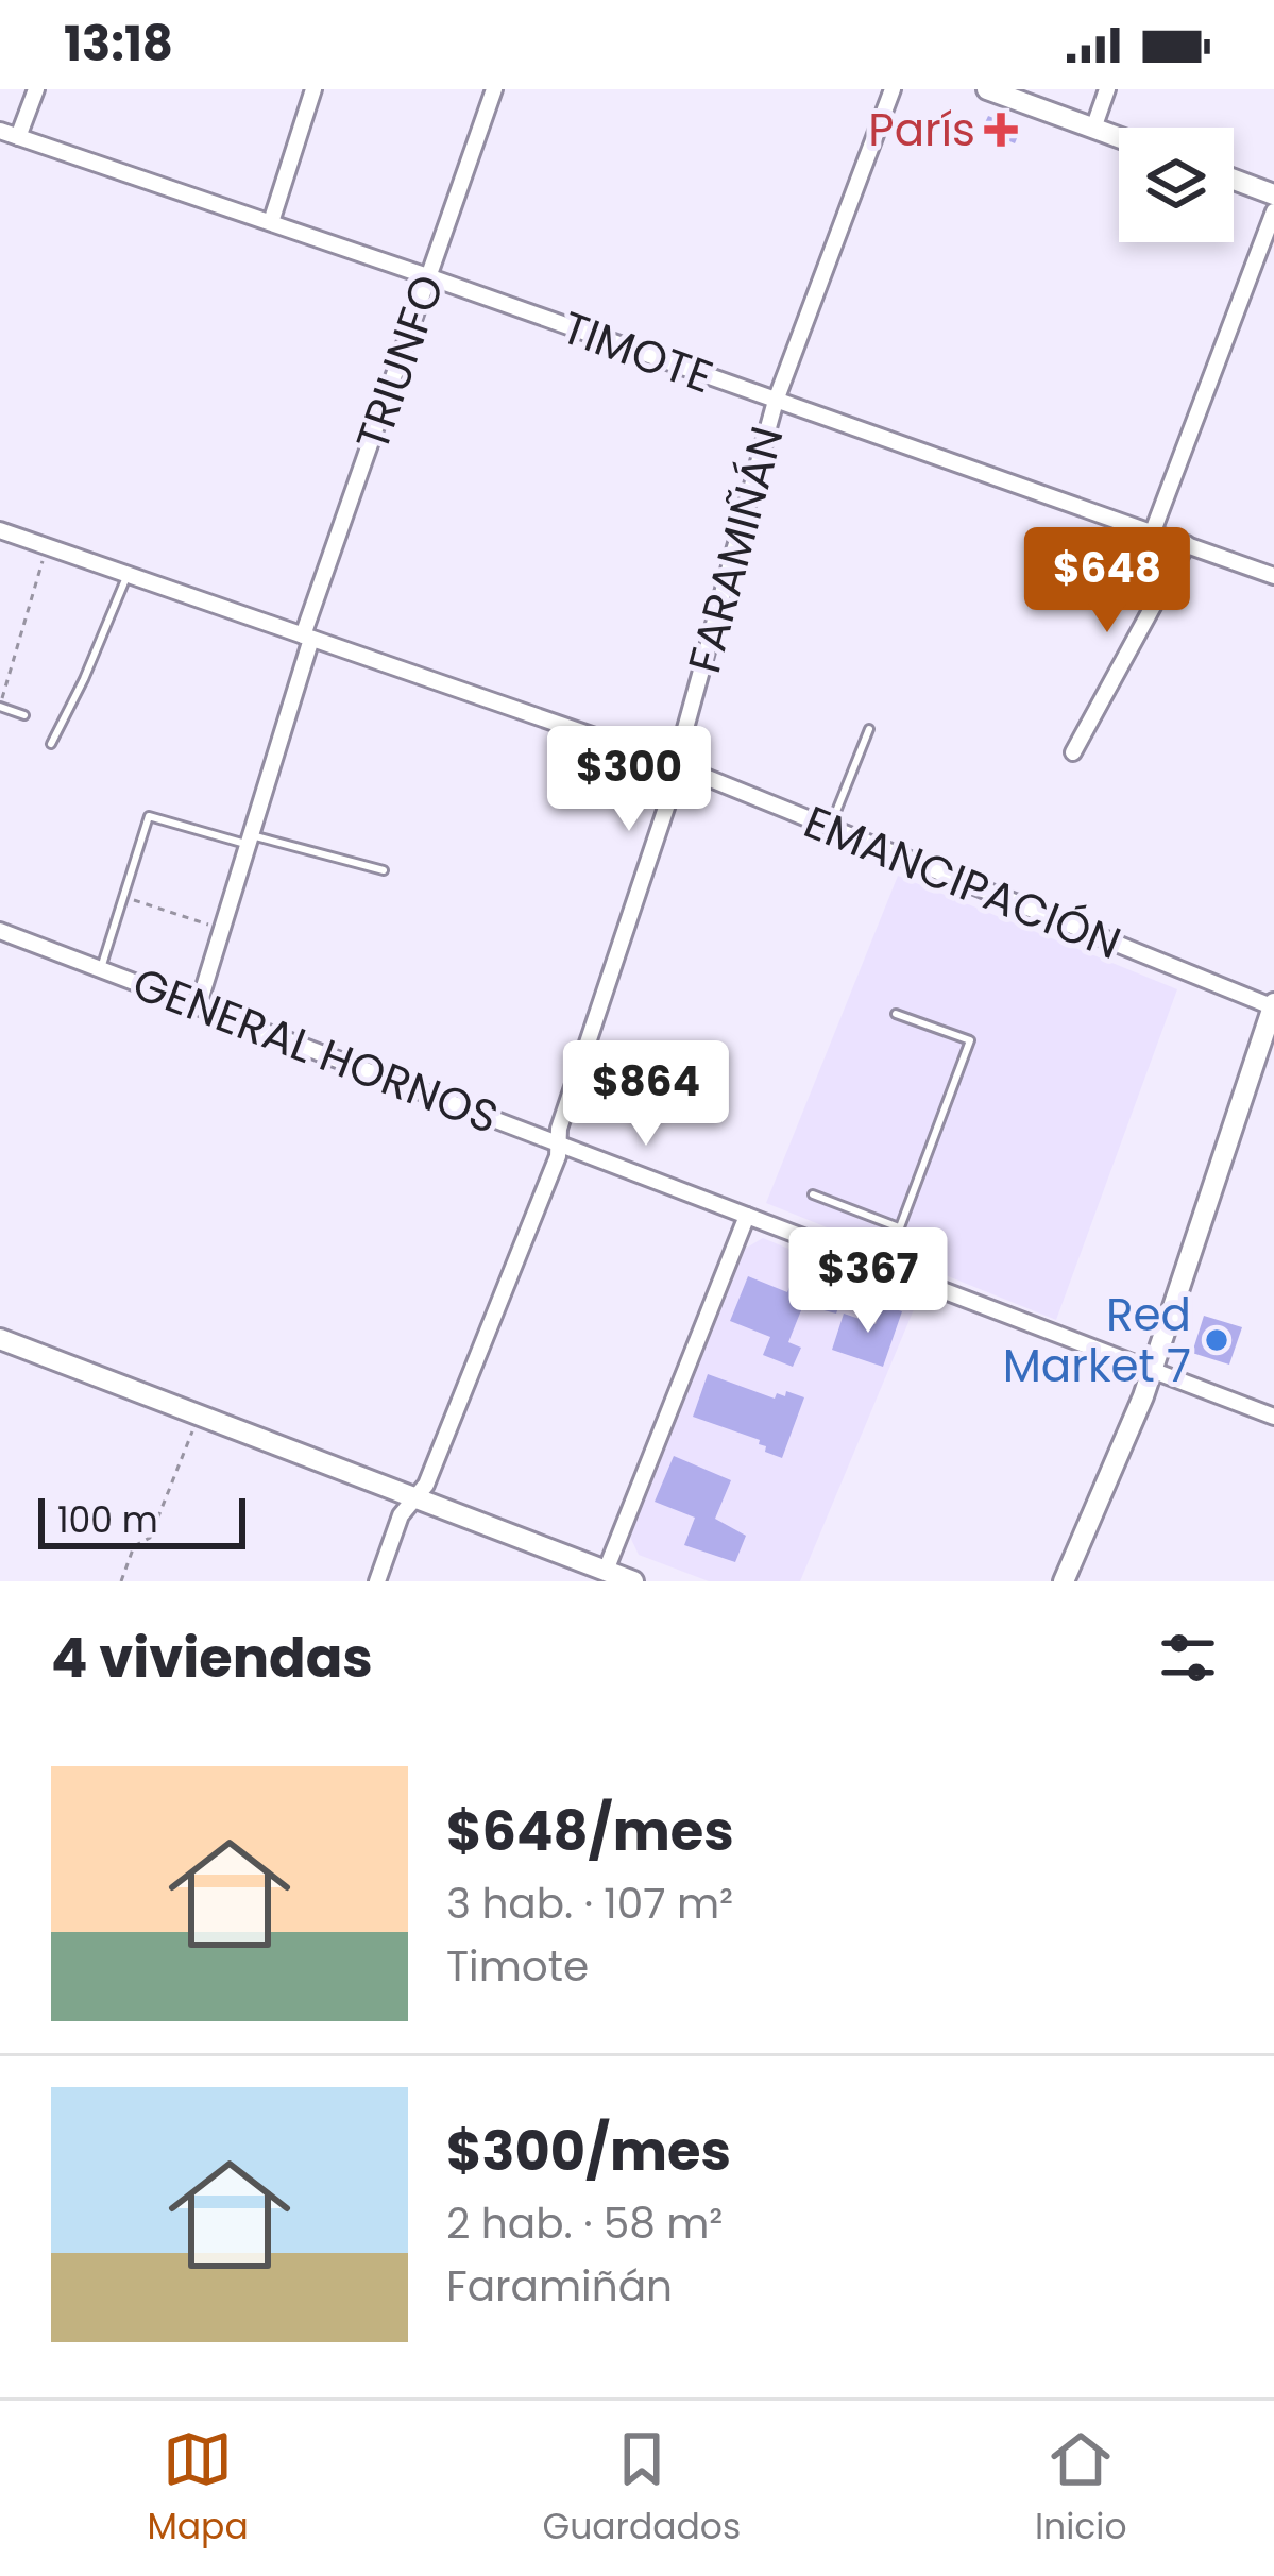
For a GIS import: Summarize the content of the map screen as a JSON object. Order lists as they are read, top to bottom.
{
  "streets": {
    "street": [
      "TIMOTE",
      "TRIUNFO",
      "FARAMIÑÁN",
      "EMANCIPACIÓN",
      "GENERAL HORNOS"
    ]
  },
  "crossings": [
    ["TIMOTE", "TRIUNFO"],
    ["TIMOTE", "FARAMIÑÁN"],
    ["TRIUNFO", "EMANCIPACIÓN"],
    ["TRIUNFO", "GENERAL HORNOS"],
    ["FARAMIÑÁN", "EMANCIPACIÓN"],
    ["FARAMIÑÁN", "GENERAL HORNOS"]
  ],
  "places": {
    "health": ["París"],
    "other": ["Red Market 7"]
  },
  "scale_bar": "100 m",
  "page": {
    "status": "13:18",
    "price": [
      "$648",
      "$300",
      "$864",
      "$367"
    ],
    "scale": "100 m",
    "heading": "4 viviendas",
    "list": [
      {
        "name": "$648/mes",
        "note": "3 hab. · 107 m² · Timote"
      },
      {
        "name": "$300/mes",
        "note": "2 hab. · 58 m² · Faramiñán"
      }
    ],
    "tabs": ["Mapa", "Guardados", "Inicio"]
  }
}
